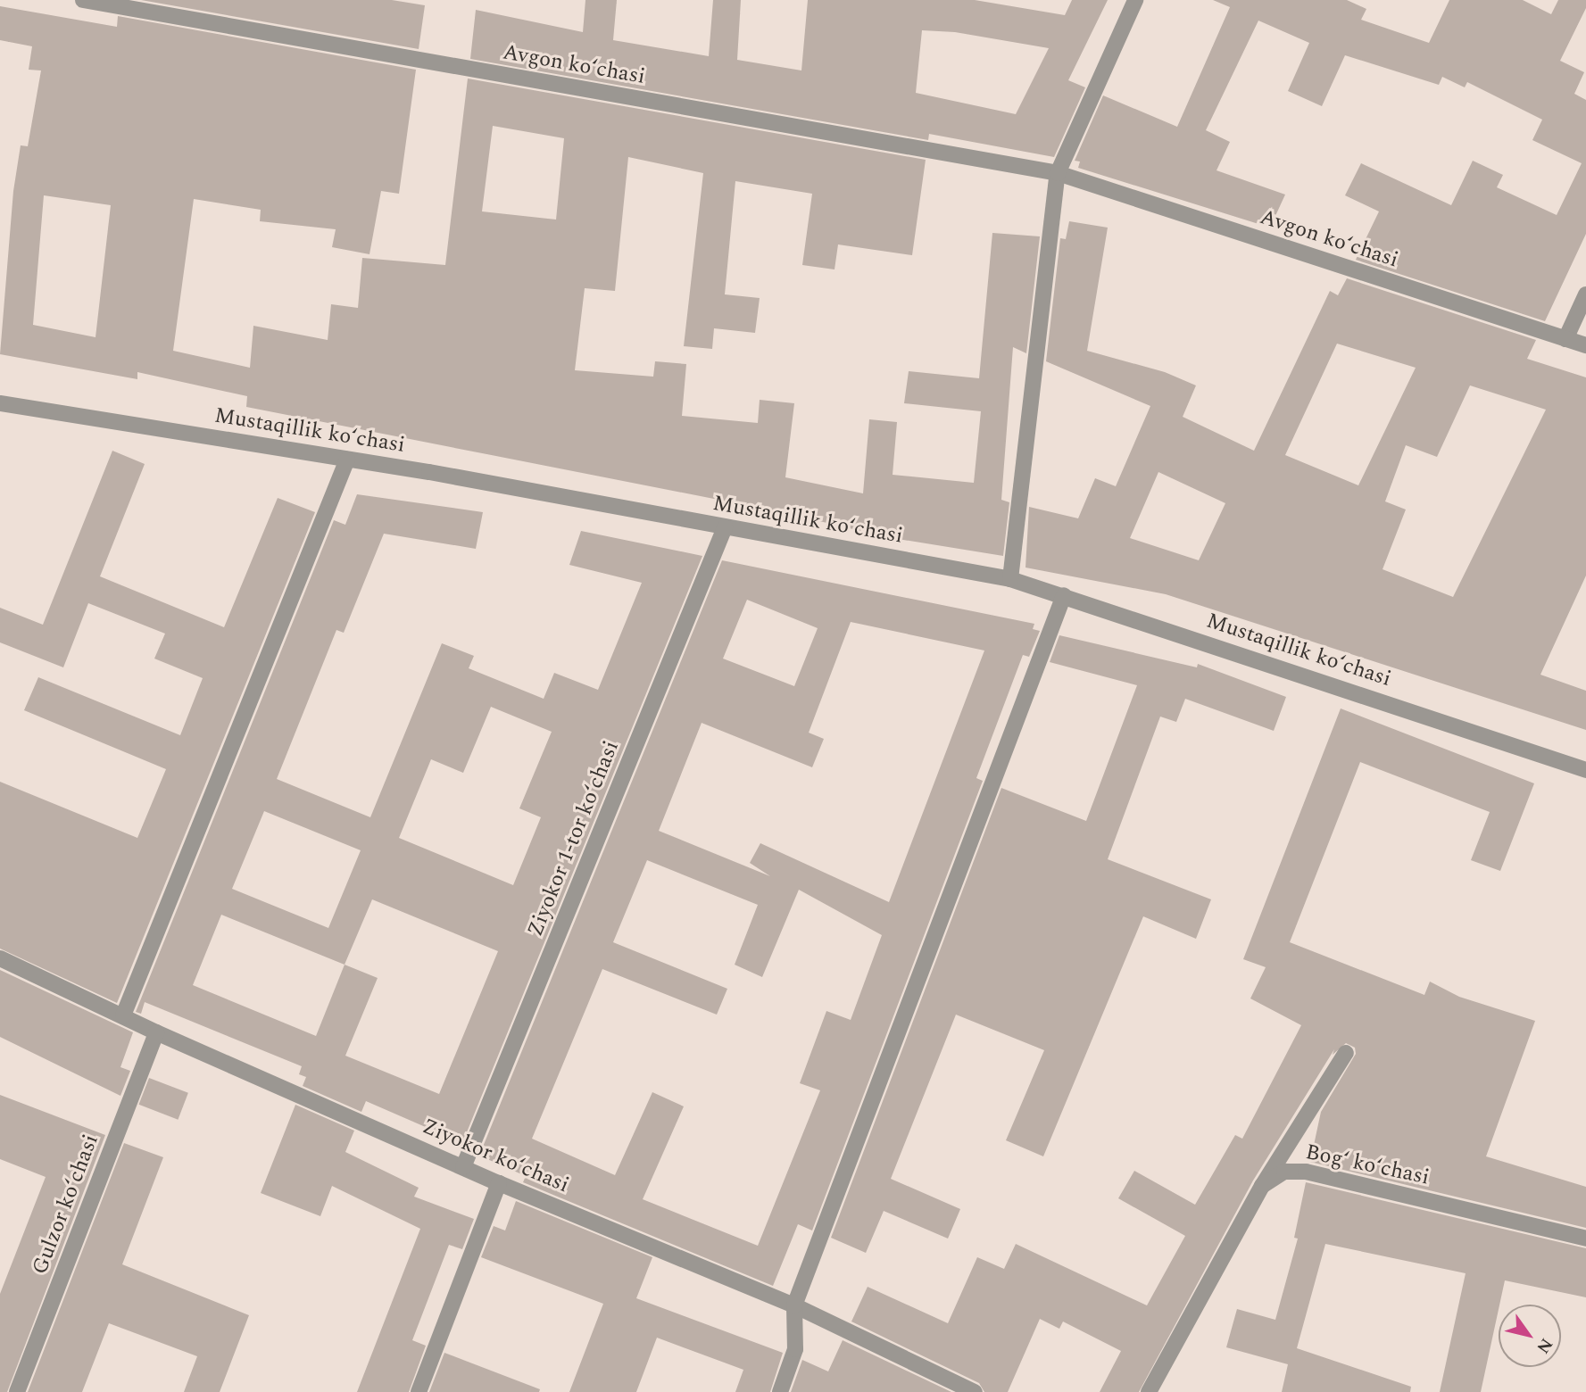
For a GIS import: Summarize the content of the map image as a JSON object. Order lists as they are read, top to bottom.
{
  "streets": {
    "street": [
      "Avgon koʻchasi",
      "Mustaqillik koʻchasi",
      "Ziyokor 1-tor koʻchasi",
      "Ziyokor koʻchasi",
      "Bogʻ koʻchasi",
      "Gulzor koʻchasi"
    ]
  },
  "crossings": [
    ["Mustaqillik koʻchasi", "Ziyokor 1-tor koʻchasi"],
    ["Ziyokor 1-tor koʻchasi", "Ziyokor koʻchasi"],
    ["Ziyokor koʻchasi", "Gulzor koʻchasi"]
  ],
  "north": "bottom right"
}
